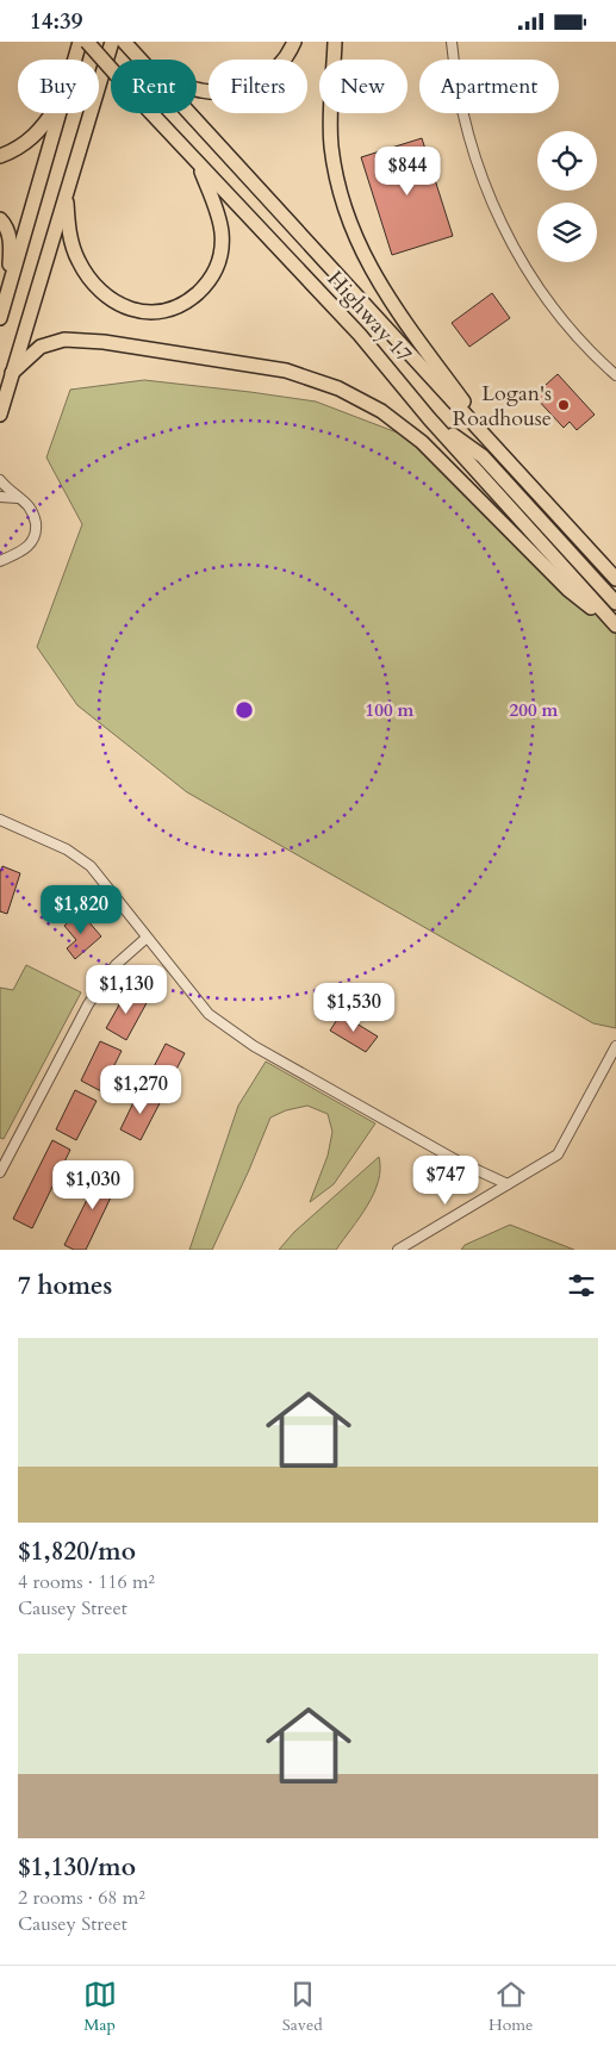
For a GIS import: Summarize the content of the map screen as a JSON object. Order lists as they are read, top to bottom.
{
  "streets": {
    "highway": ["Highway 17"]
  },
  "places": ["Logan's Roadhouse"],
  "page": {
    "status": "14:39",
    "chip": [
      "Buy",
      "Rent",
      "Filters",
      "New",
      "Apartment"
    ],
    "price": [
      "$844",
      "$1,820",
      "$1,130",
      "$1,530",
      "$1,270",
      "$747",
      "$1,030"
    ],
    "heading": "7 homes",
    "list": [
      {
        "name": "$1,820/mo",
        "note": "4 rooms · 116 m² · Causey Street"
      },
      {
        "name": "$1,130/mo",
        "note": "2 rooms · 68 m² · Causey Street"
      }
    ],
    "tabs": ["Map", "Saved", "Home"]
  },
  "rings": ["100 m", "200 m"]
}
